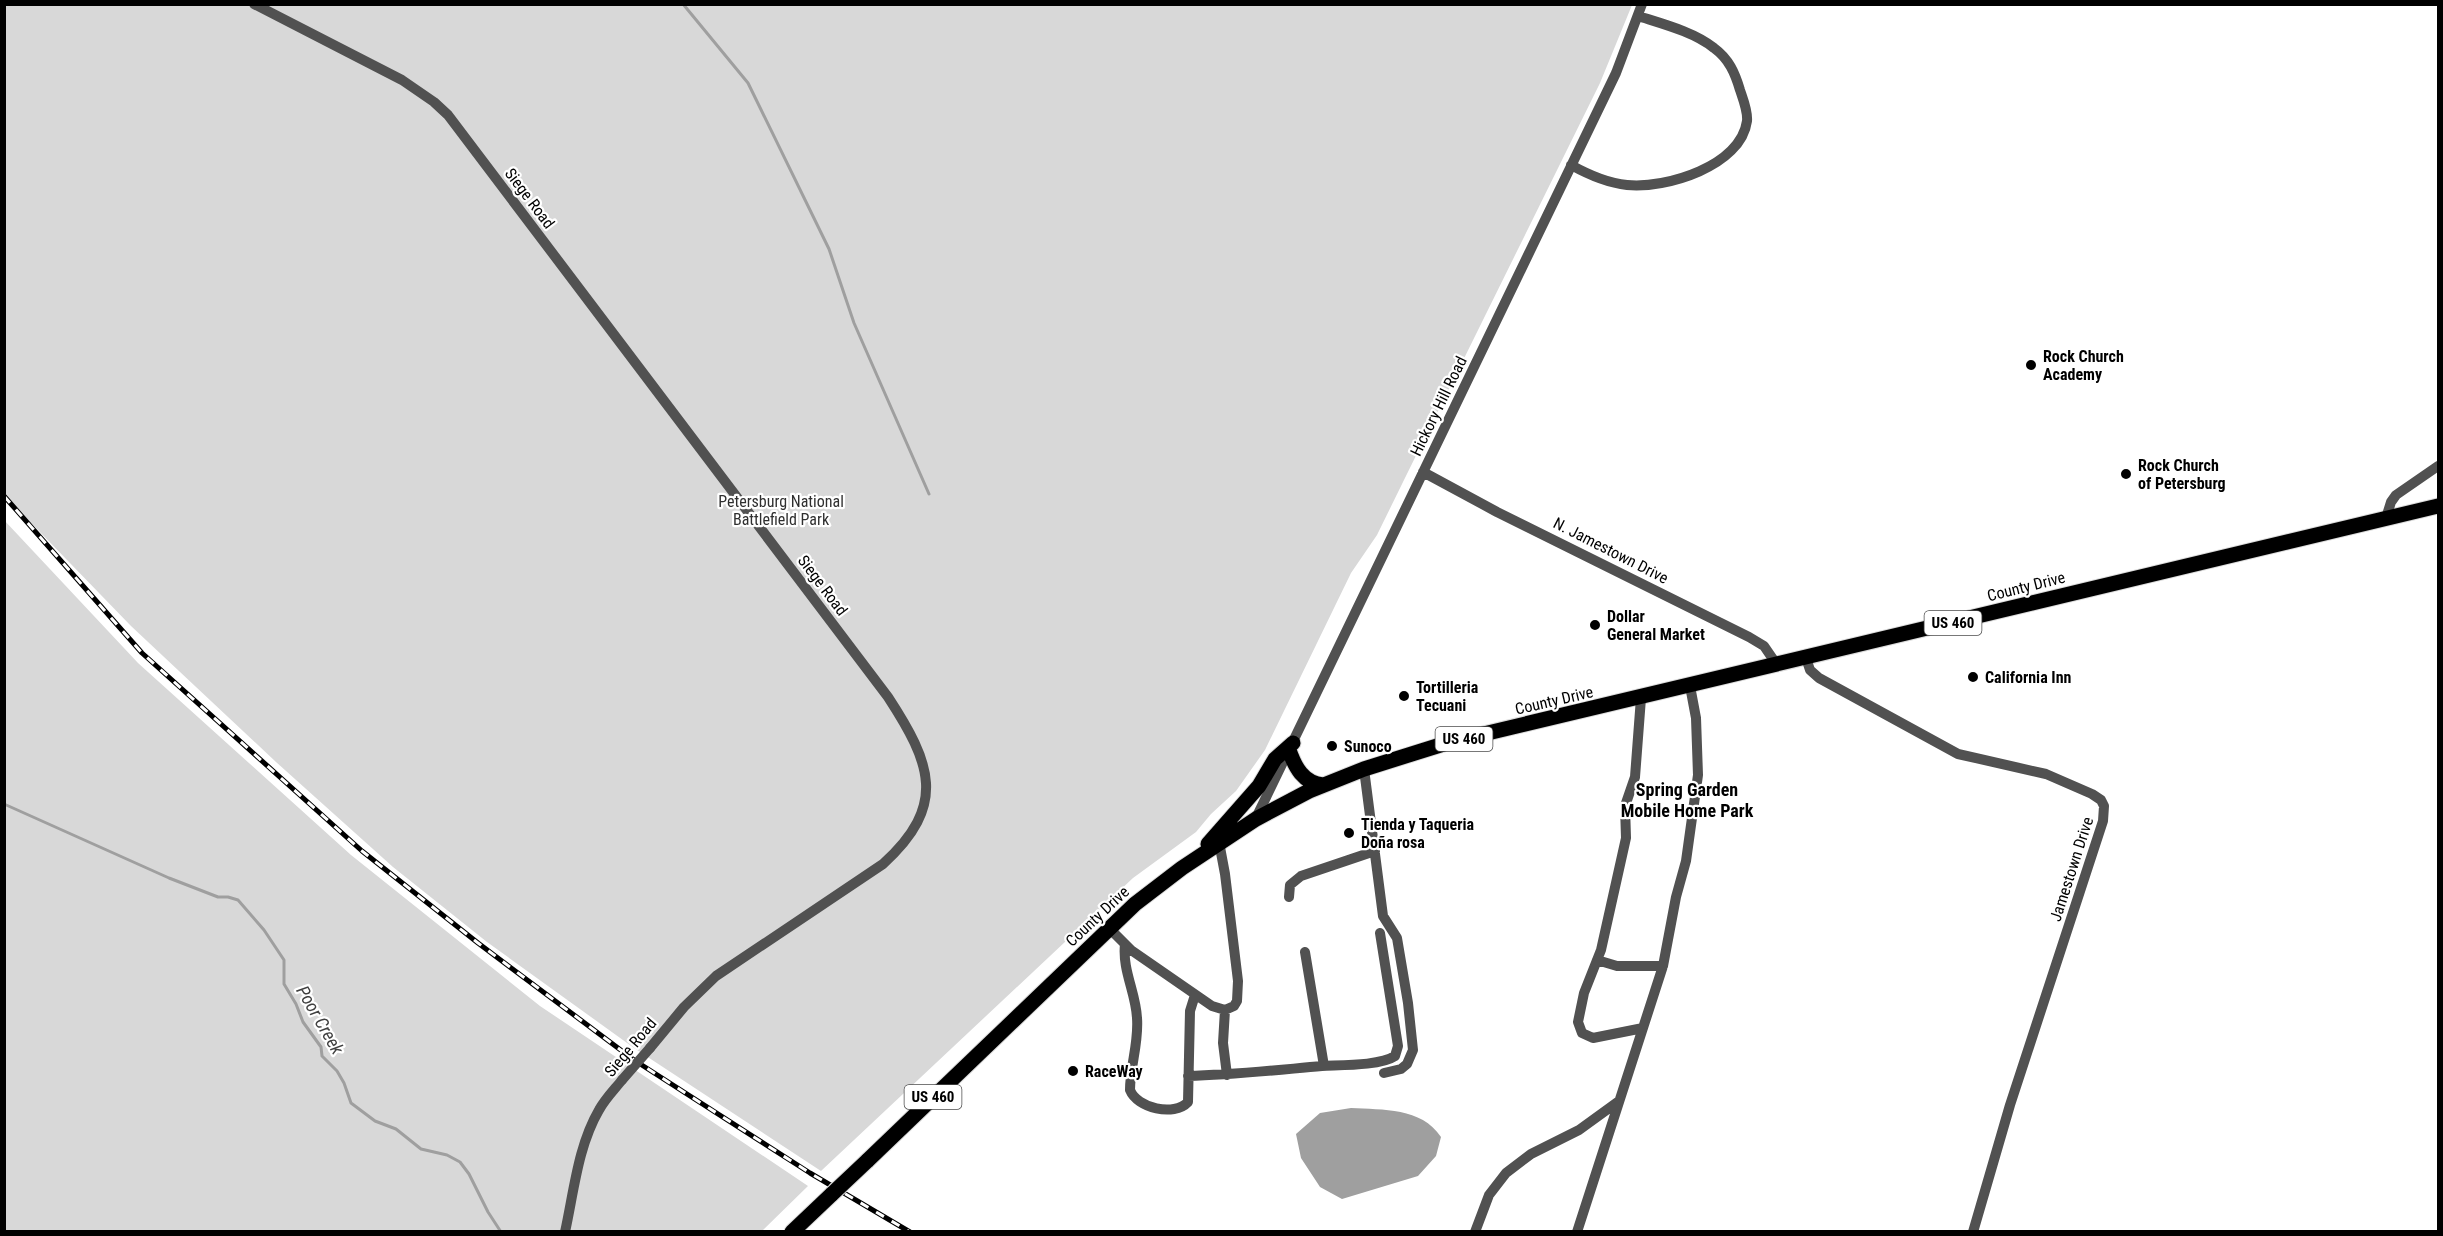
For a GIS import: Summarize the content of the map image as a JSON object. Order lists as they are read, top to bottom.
{
  "streets": {
    "highway": ["County Drive", "US 460"],
    "street": [
      "Siege Road",
      "Hickory Hill Road",
      "N. Jamestown Drive",
      "Jamestown Drive"
    ]
  },
  "crossings": [
    ["Hickory Hill Road", "N. Jamestown Drive"],
    ["Hickory Hill Road", "County Drive"],
    ["N. Jamestown Drive", "County Drive"],
    ["County Drive", "Jamestown Drive"]
  ],
  "districts": ["Spring Garden Mobile Home Park"],
  "water": ["Poor Creek"],
  "parks": ["Petersburg National Battlefield Park"],
  "places": [
    "Rock Church Academy",
    "Rock Church of Petersburg",
    "Dollar General Market",
    "California Inn",
    "Tortilleria Tecuani",
    "Sunoco",
    "Tienda y Taqueria Doña rosa",
    "RaceWay"
  ]
}
